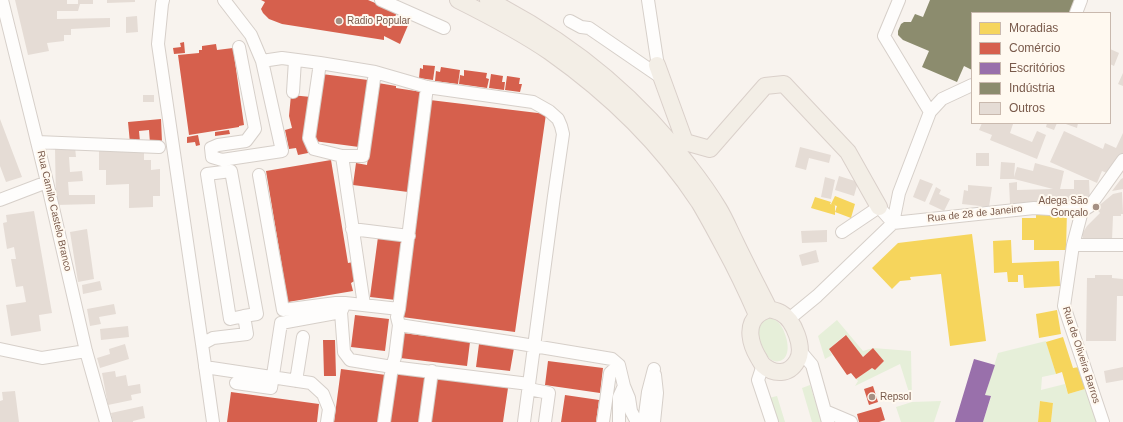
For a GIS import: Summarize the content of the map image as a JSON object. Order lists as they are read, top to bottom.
{
  "streets": {
    "street": ["Rua Camilo Castelo Branco", "Rua de 28 de Janeiro", "Rua de Oliveira Barros"]
  },
  "crossings": [
    ["Rua de 28 de Janeiro", "Rua de Oliveira Barros"]
  ],
  "places": ["Radio Popular", "Adega São Gonçalo", "Repsol"],
  "legend": [
    "Moradias",
    "Comércio",
    "Escritórios",
    "Indústria",
    "Outros"
  ]
}
